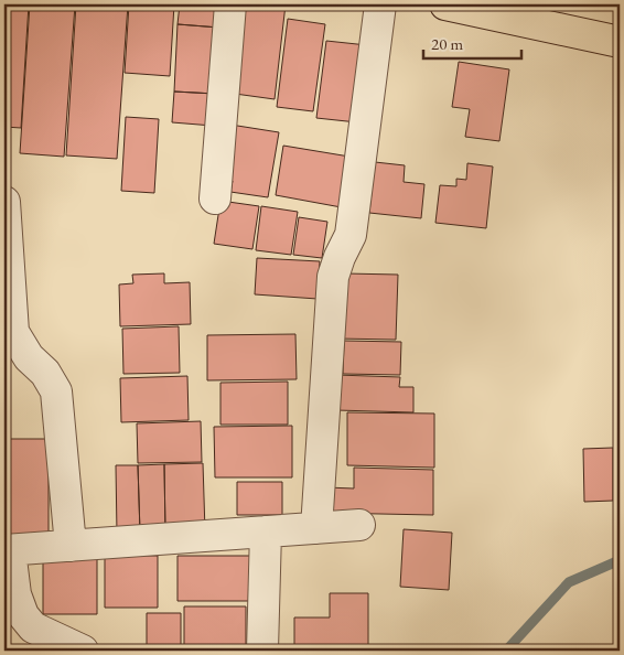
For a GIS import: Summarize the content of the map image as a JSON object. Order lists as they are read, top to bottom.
{
  "scale_bar": "20 m"
}
